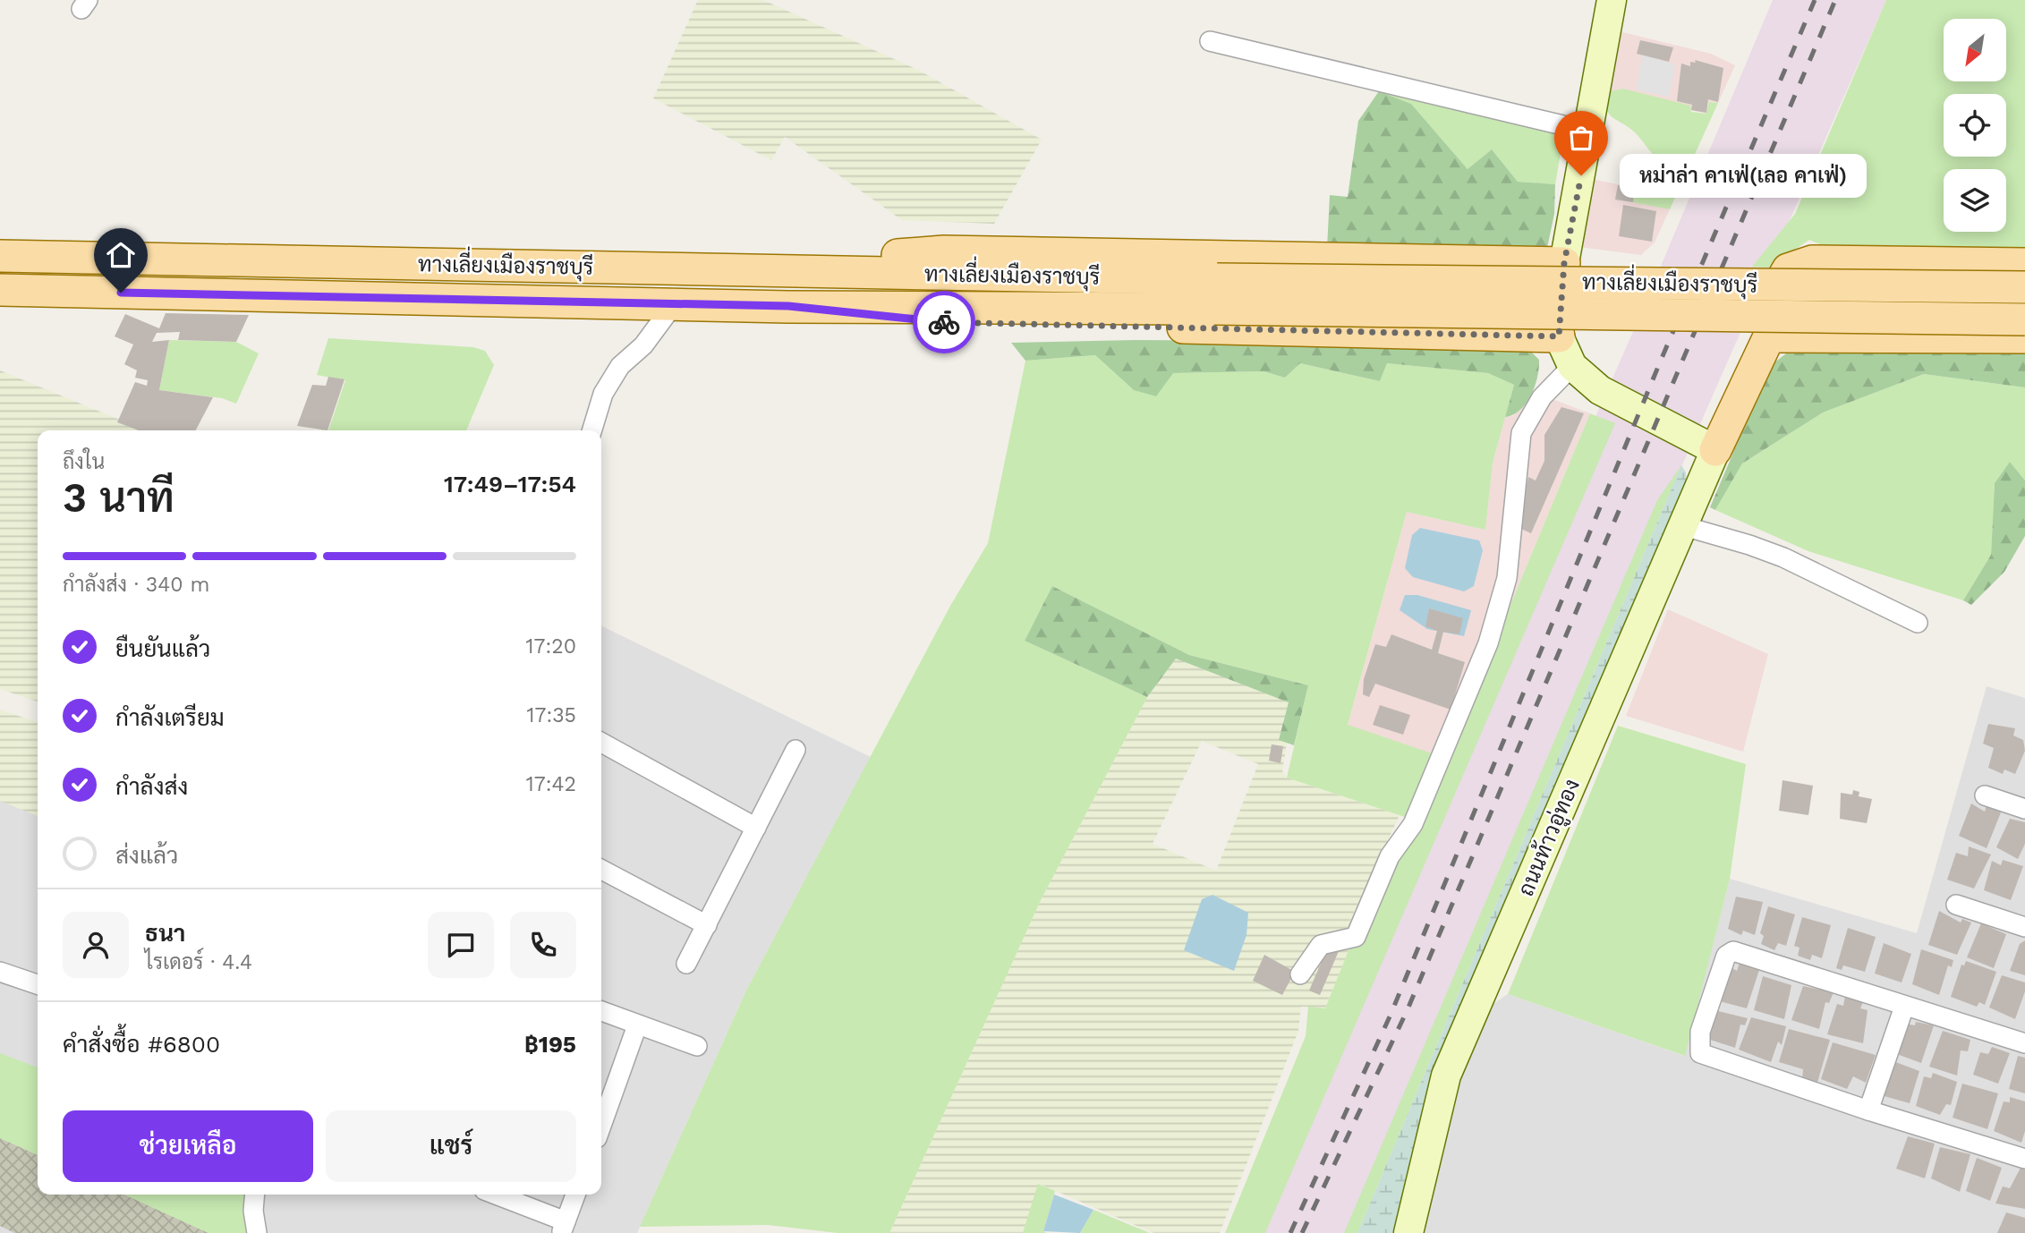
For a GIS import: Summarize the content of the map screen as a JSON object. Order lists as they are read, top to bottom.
{
  "streets": {
    "main road": ["ทางเลี่ยงเมืองราชบุรี"],
    "street": ["ถนนท้าวอู่ทอง"]
  },
  "places": ["หม่าล่า คาเฟ่(เลอ คาเฟ่)"],
  "north": "bottom left",
  "page": {
    "bubble": "หม่าล่า คาเฟ่(เลอ คาเฟ่)",
    "heading": ["3 นาที", "ถึงใน", "17:49–17:54"],
    "panel": [
      "ธนา",
      "ไรเดอร์ · 4.4",
      "คำสั่งซื้อ #6800",
      "฿195"
    ],
    "bar": "กำลังส่ง · 340 m",
    "list": [
      ["ยืนยันแล้ว", "17:20"],
      ["กำลังเตรียม", "17:35"],
      ["กำลังส่ง", "17:42"],
      "ส่งแล้ว"
    ],
    "buttons": ["ช่วยเหลือ", "แชร์"]
  }
}
